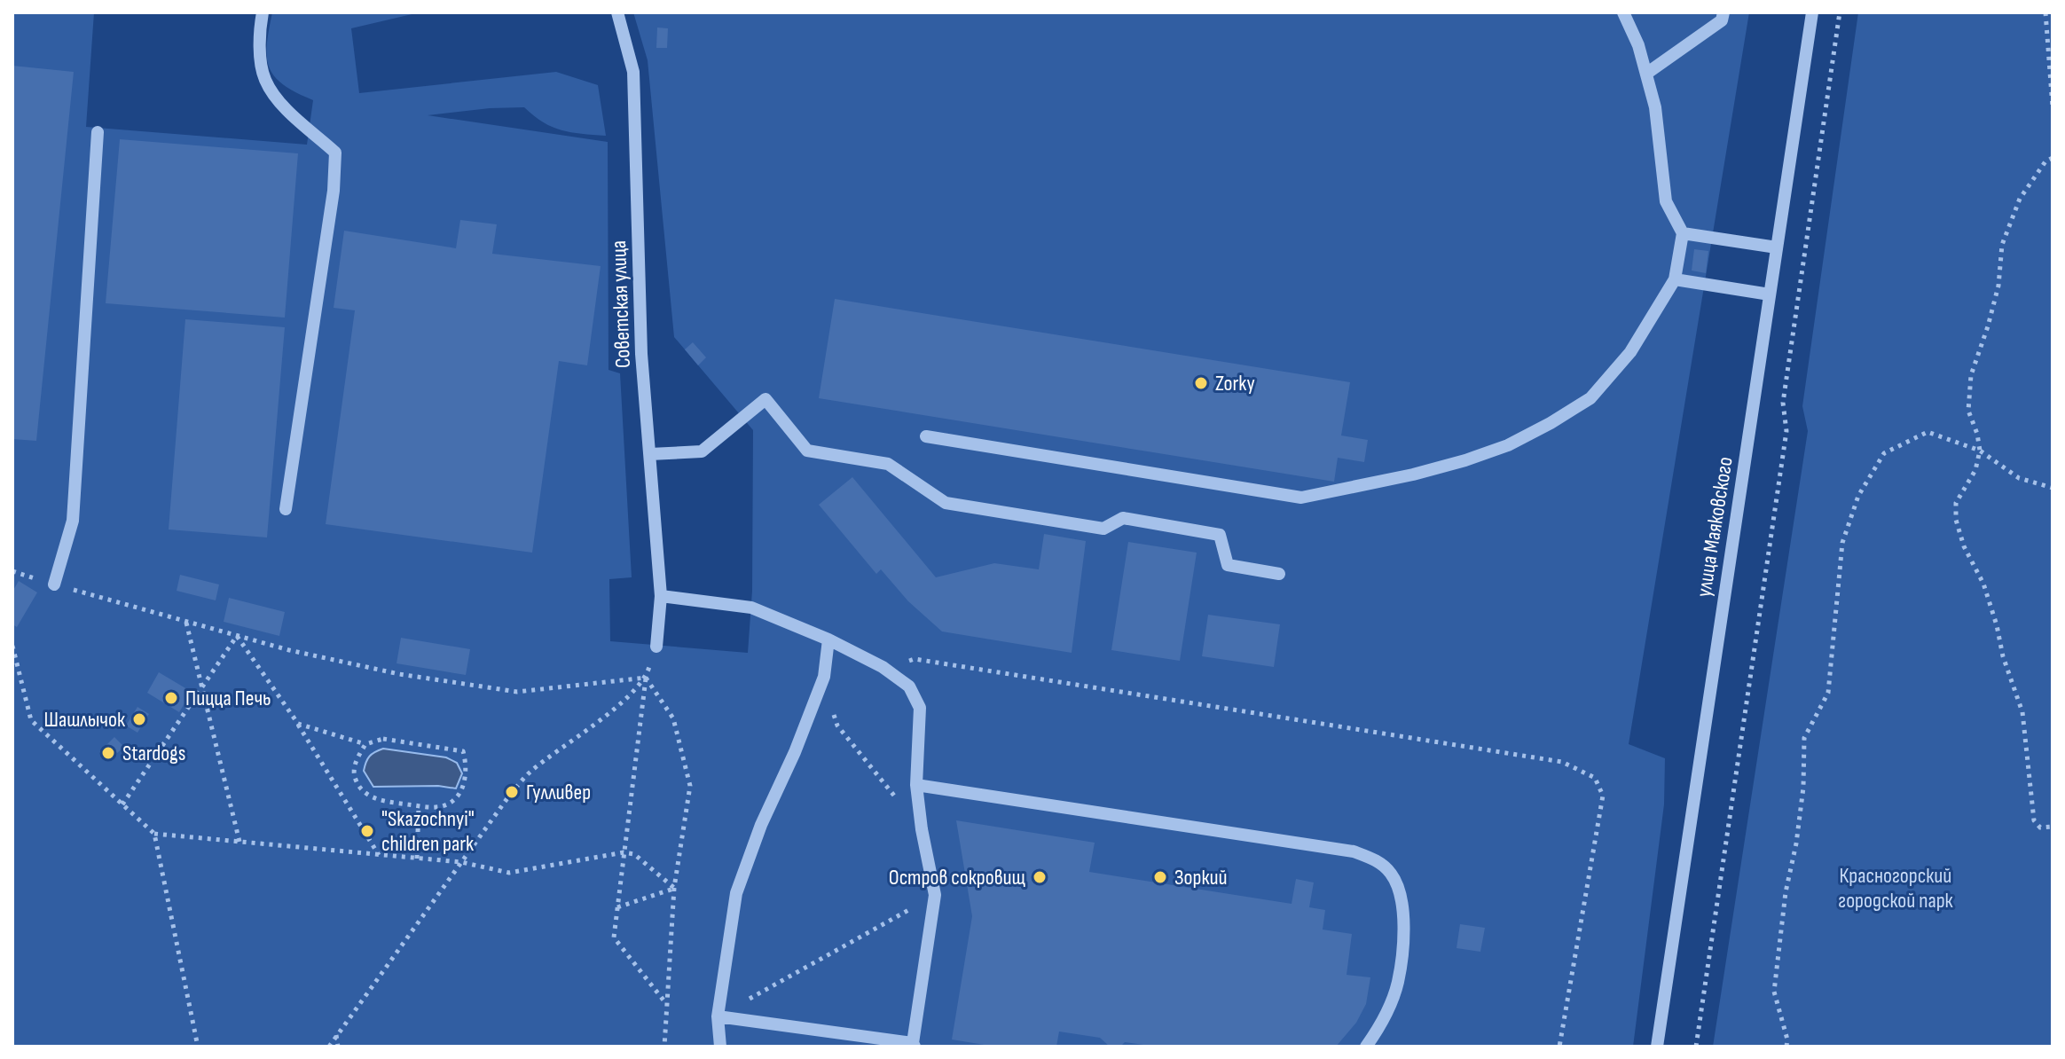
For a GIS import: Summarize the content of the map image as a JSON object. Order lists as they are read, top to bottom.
{
  "streets": {
    "street": ["Советская улица", "улица Маяковского"]
  },
  "parks": ["Красногорский городской парк"],
  "places": [
    "Zorky",
    "Пицца Печь",
    "Шашлычок",
    "Stardogs",
    "Гулливер",
    "\"Skazochnyi\" children park",
    "Остров сокровищ",
    "Зоркий"
  ]
}
